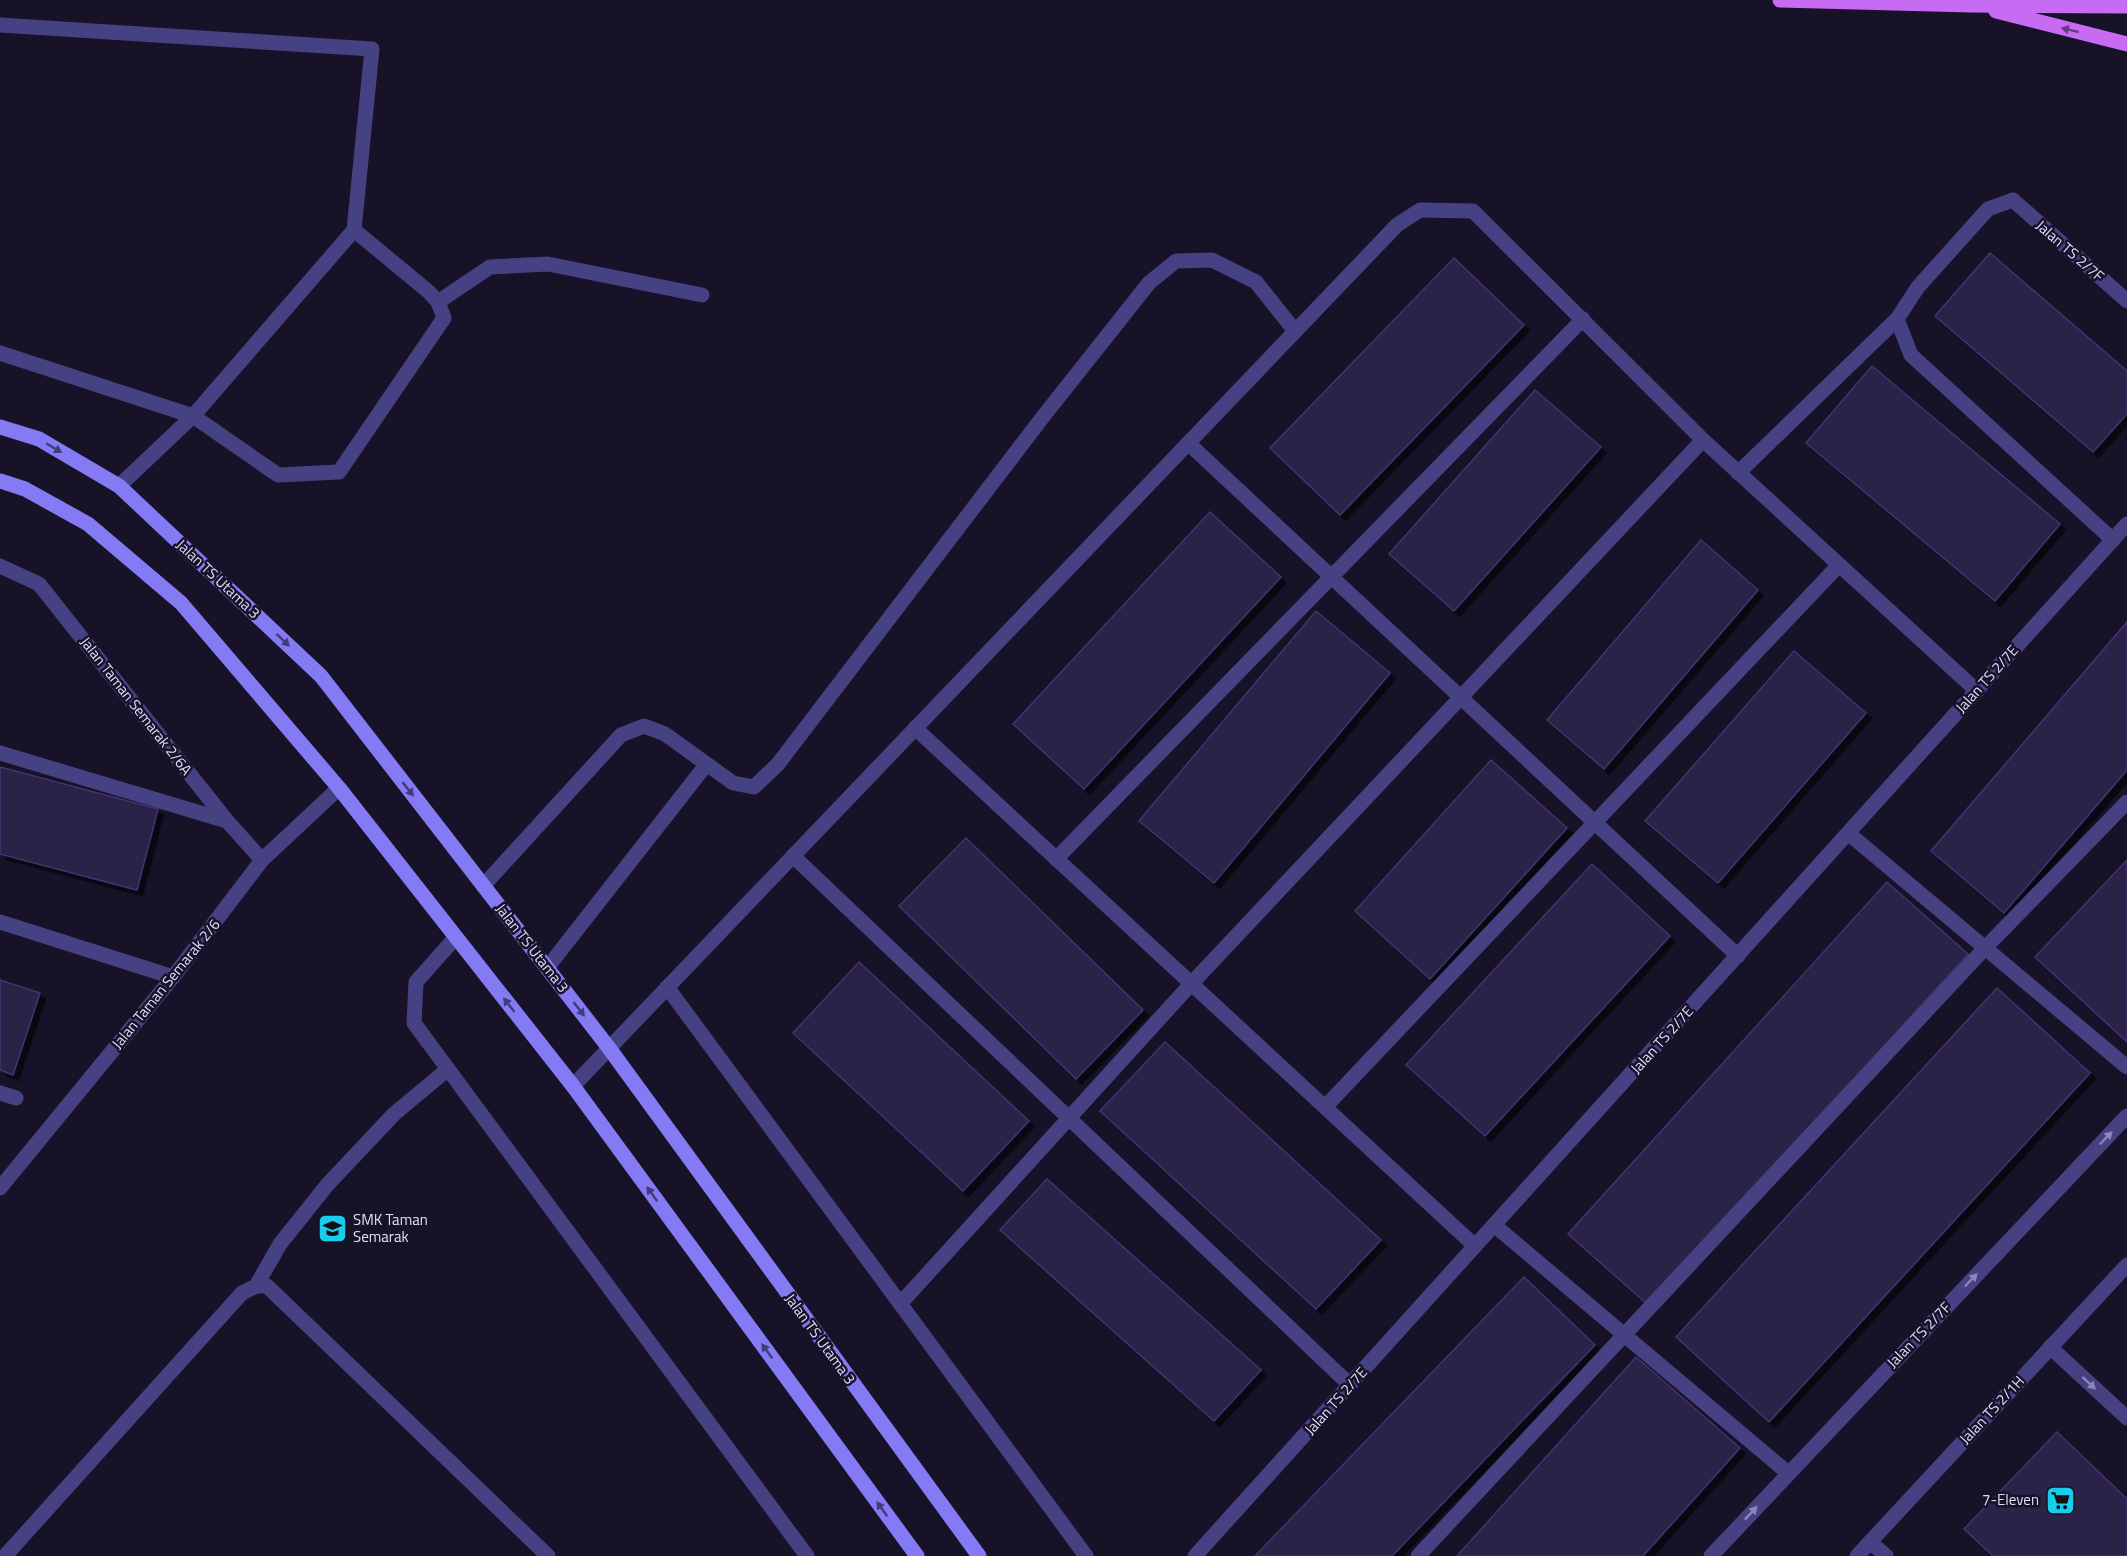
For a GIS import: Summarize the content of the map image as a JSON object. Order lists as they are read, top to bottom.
{
  "streets": {
    "street": [
      "Jalan TS 2/7F",
      "Jalan TS Utama 3",
      "Jalan TS 2/7E",
      "Jalan Taman Semarak 2/6A",
      "Jalan Taman Semarak 2/6",
      "Jalan TS 2/1H"
    ]
  },
  "crossings": [
    ["Jalan Taman Semarak 2/6A", "Jalan Taman Semarak 2/6"]
  ],
  "one_way": ["Jalan TS 2/7F"],
  "places": {
    "school or university": ["SMK Taman Semarak"],
    "supermarket": ["7-Eleven"]
  }
}
